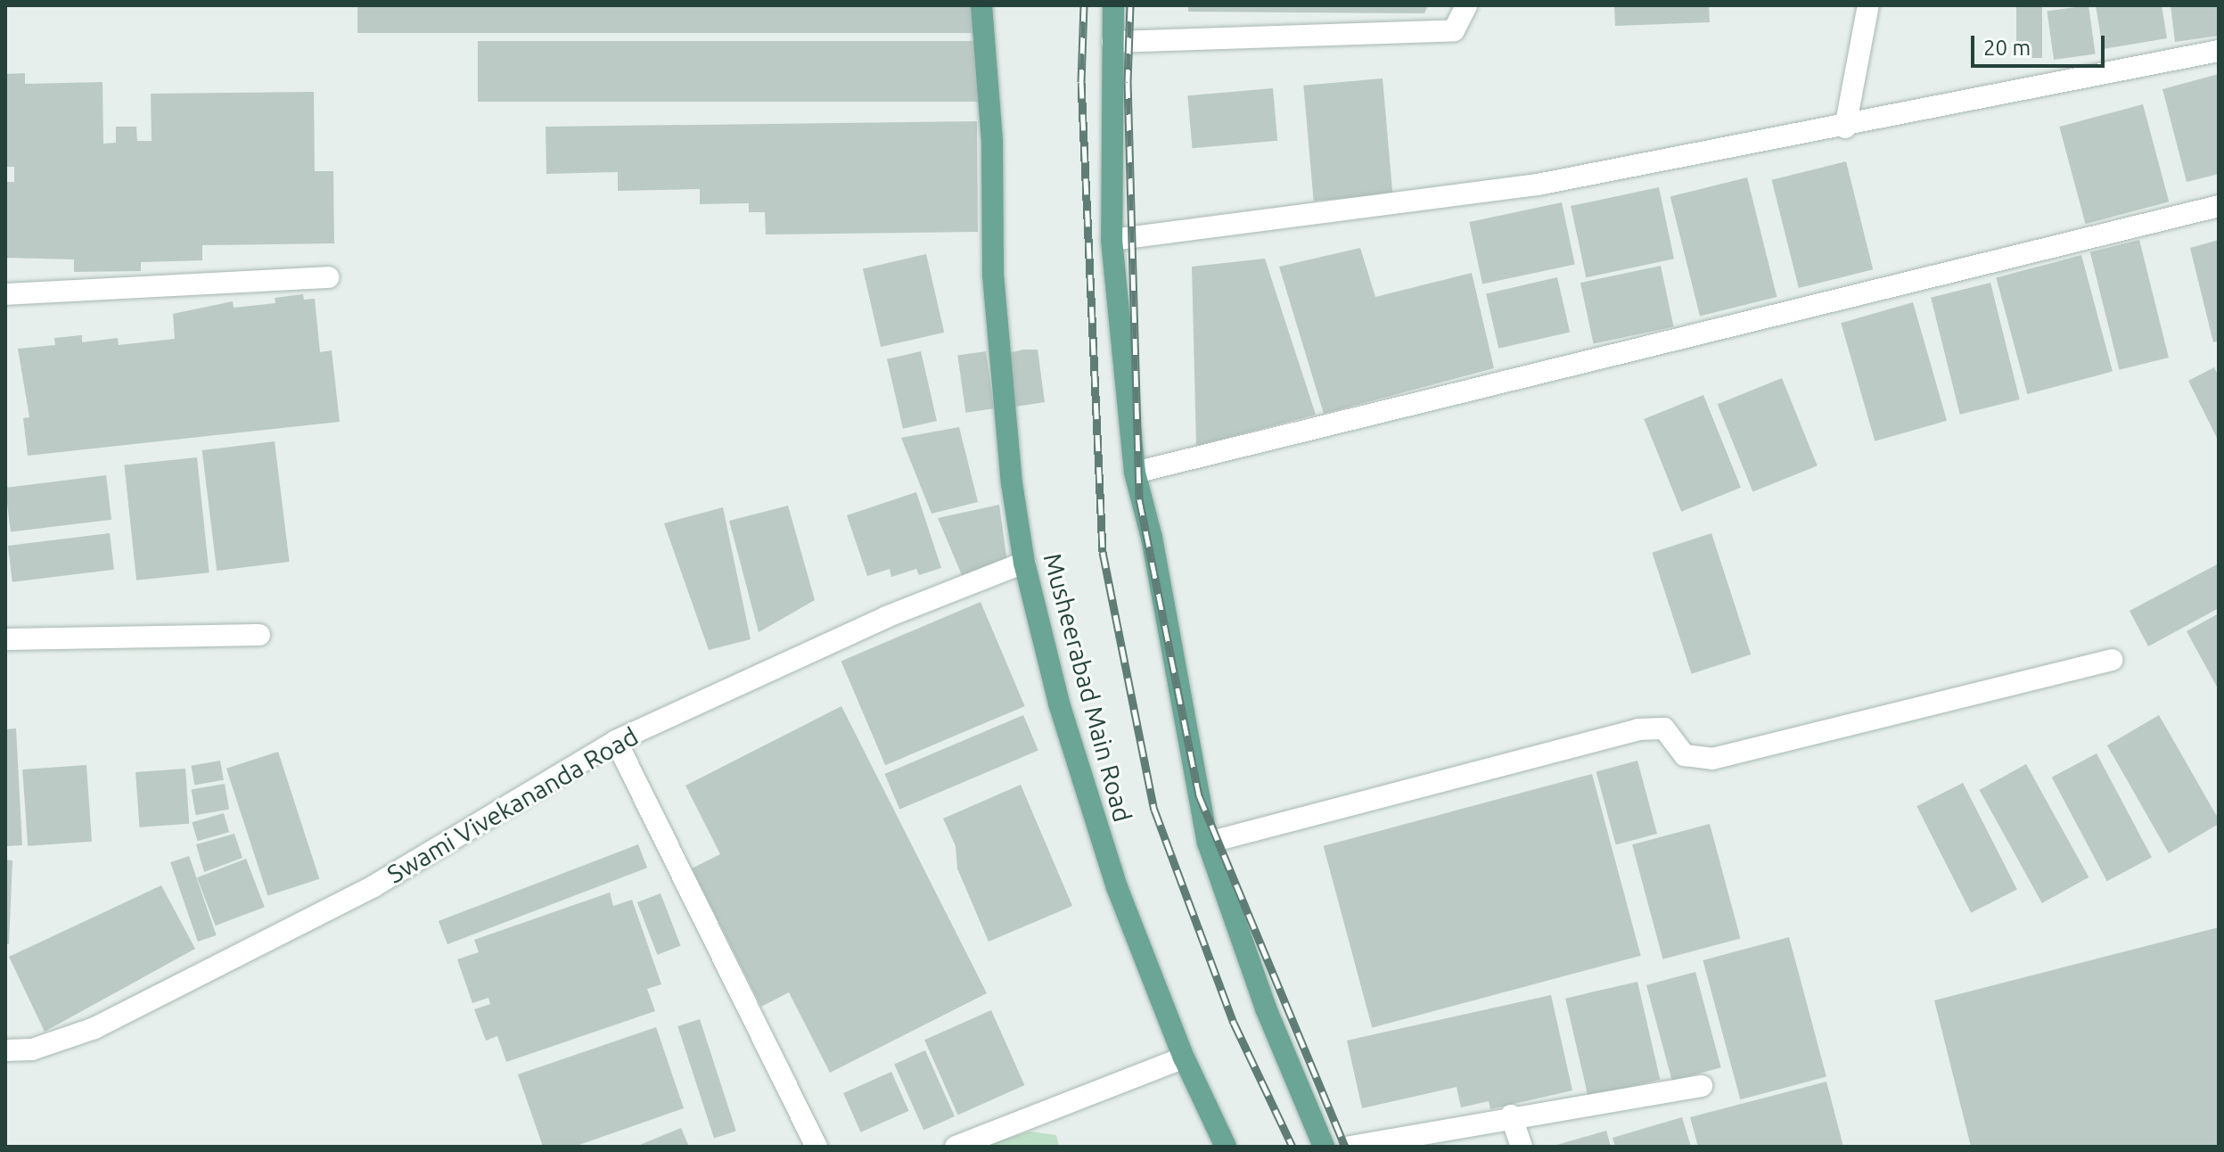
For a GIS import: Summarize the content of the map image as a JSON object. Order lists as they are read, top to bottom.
{
  "streets": {
    "main road": ["Musheerabad Main Road"],
    "street": ["Swami Vivekananda Road"]
  },
  "crossings": [
    ["Musheerabad Main Road", "Swami Vivekananda Road"]
  ],
  "scale_bar": "20 m"
}
